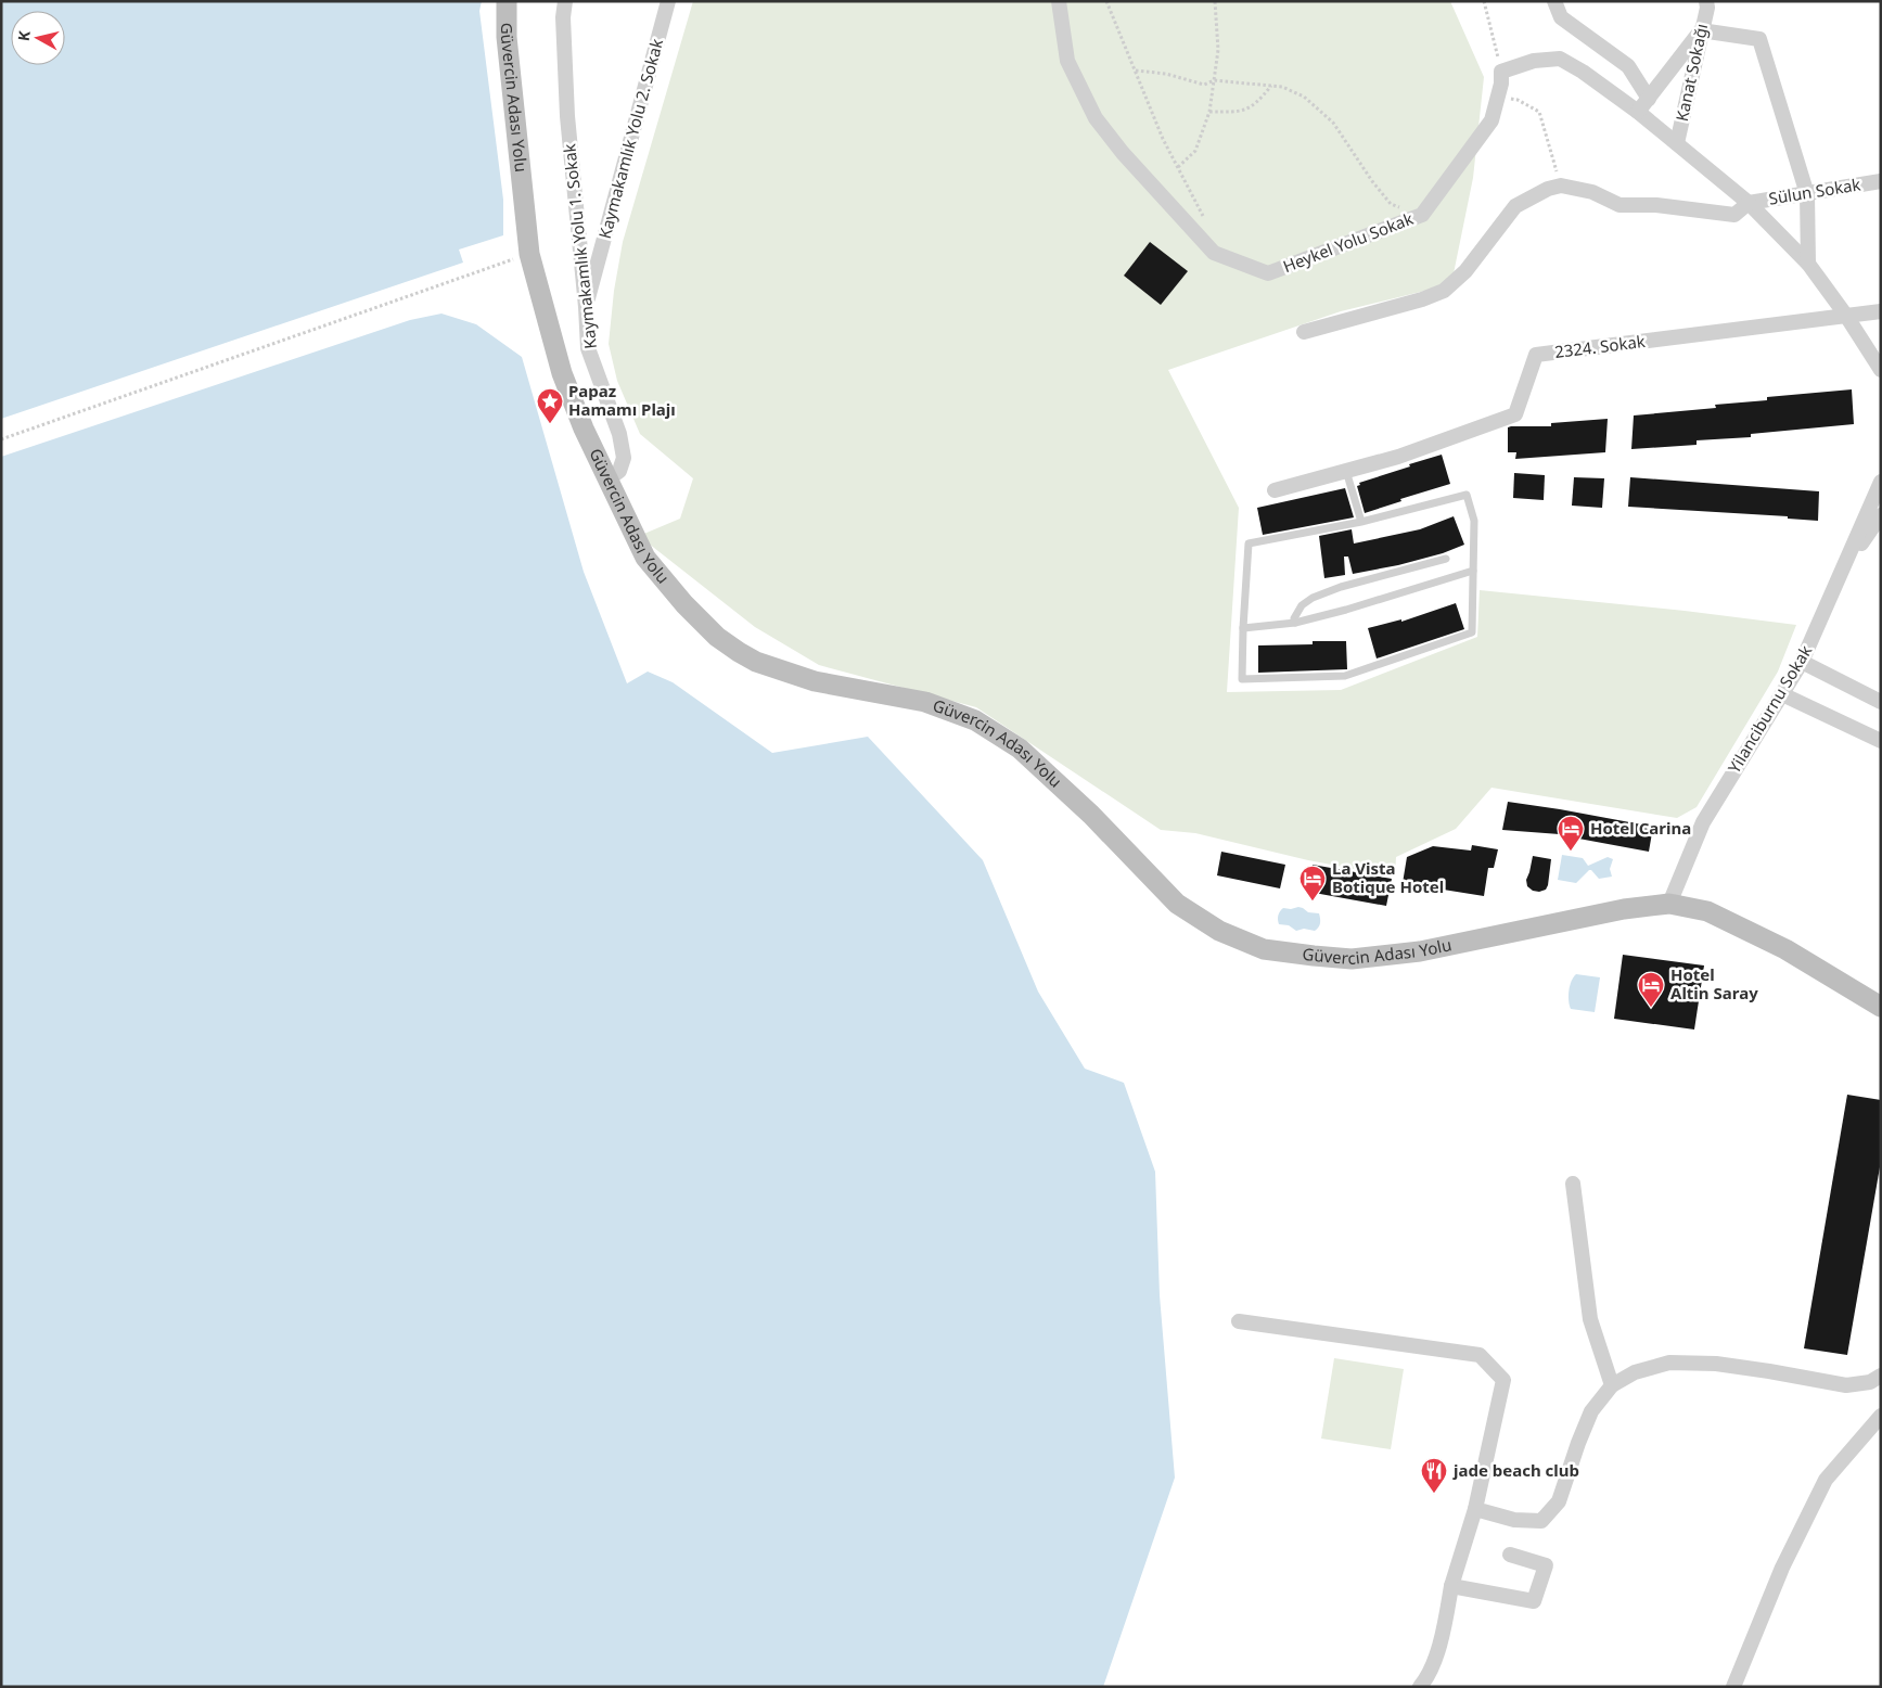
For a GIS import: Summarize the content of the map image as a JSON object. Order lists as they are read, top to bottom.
{
  "streets": {
    "main road": ["Güvercin Adası Yolu"],
    "street": [
      "Kanat Sokağı",
      "Kaymakamlık Yolu 2. Sokak",
      "Sülun Sokak",
      "Heykel Yolu Sokak",
      "Kaymakamlık Yolu 1. Sokak",
      "2324. Sokak",
      "Yilanciburnu Sokak"
    ]
  },
  "crossings": [
    ["Güvercin Adası Yolu", "Kaymakamlık Yolu 1. Sokak"],
    ["Güvercin Adası Yolu", "Yilanciburnu Sokak"],
    ["Kaymakamlık Yolu 2. Sokak", "Kaymakamlık Yolu 1. Sokak"]
  ],
  "places": {
    "place": ["Papaz Hamamı Plajı"],
    "hotel": ["Hotel Carina", "La Vista Botique Hotel", "Hotel Altin Saray"],
    "restaurant": ["jade beach club"]
  },
  "north": "left"
}
